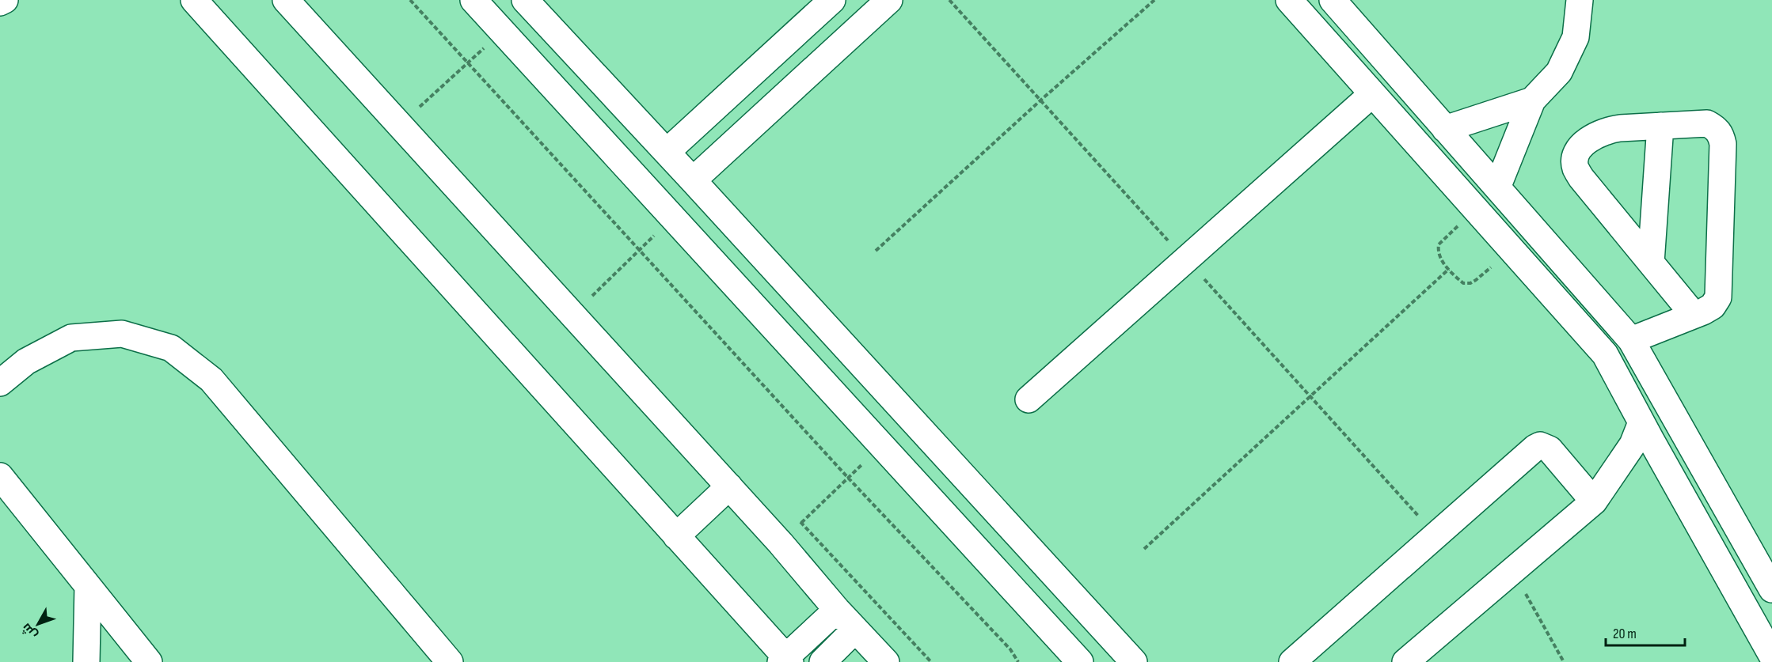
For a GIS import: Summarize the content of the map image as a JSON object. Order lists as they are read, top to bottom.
{
  "scale_bar": "20 m",
  "north": "bottom left"
}
